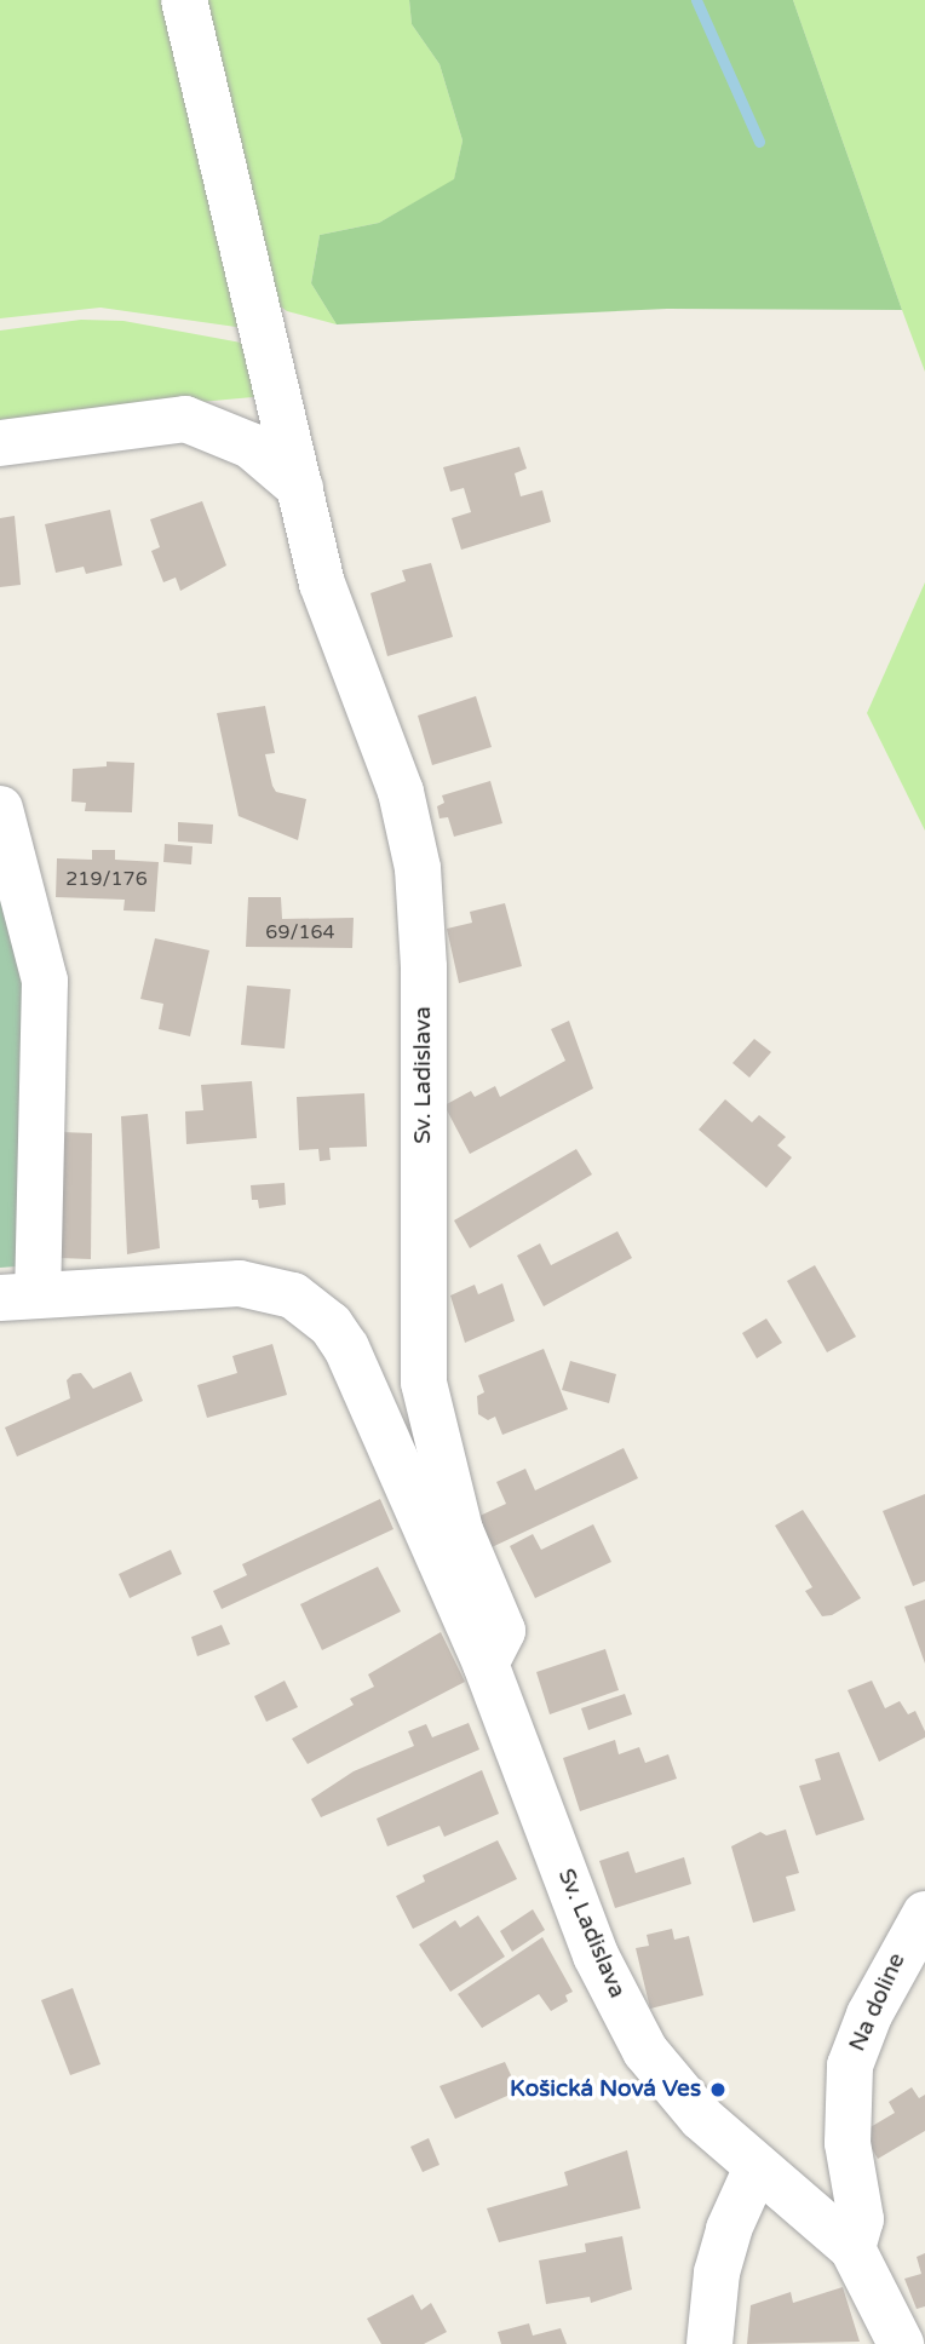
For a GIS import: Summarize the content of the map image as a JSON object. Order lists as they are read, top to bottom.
{
  "streets": {
    "street": ["Sv. Ladislava", "Na doline"]
  },
  "crossings": [
    ["Sv. Ladislava", "Na doline"]
  ],
  "places": ["Košická Nová Ves"],
  "house_numbers": ["219/176", "69/164"]
}
